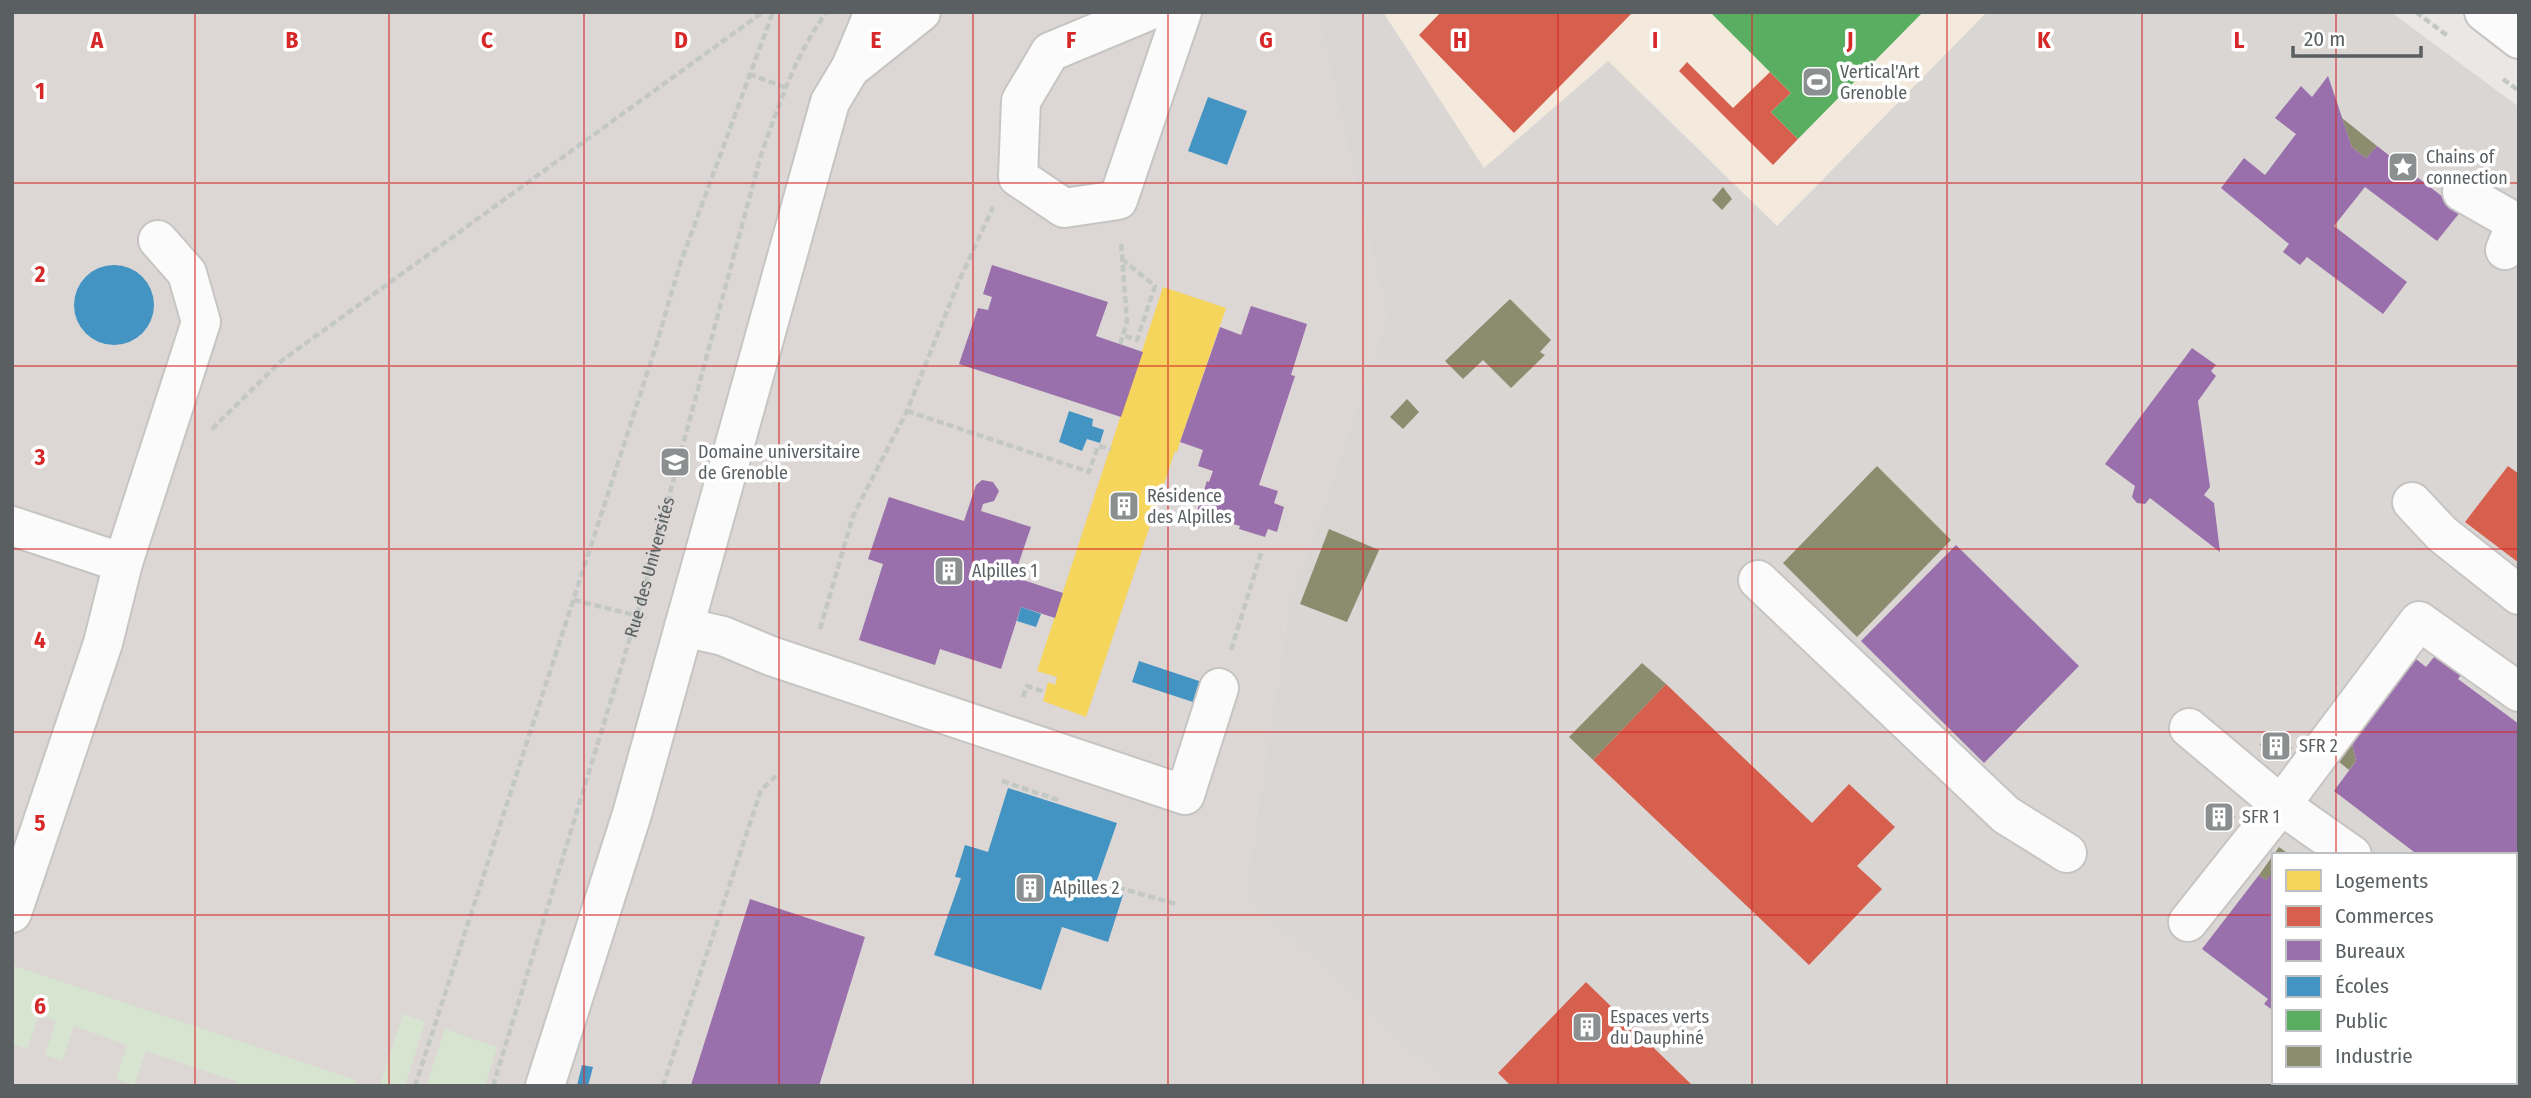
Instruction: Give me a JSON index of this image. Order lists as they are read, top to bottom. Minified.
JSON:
{"streets":{"path":["Rue des Universités"]},"places":{"sports":["Vertical'Art Grenoble"],"place":["Chains of connection"],"school or university":["Domaine universitaire de Grenoble"],"building":["Résidence des Alpilles","Alpilles 1","SFR 2","SFR 1","Alpilles 2","Espaces verts du Dauphiné"]},"legend":["Logements","Commerces","Bureaux","Écoles","Public","Industrie"],"scale_bar":"20 m","grid":{"columns":["A","B","C","D","E","F","G","H","I","J","K","L"],"rows":["1","2","3","4","5","6"]}}
